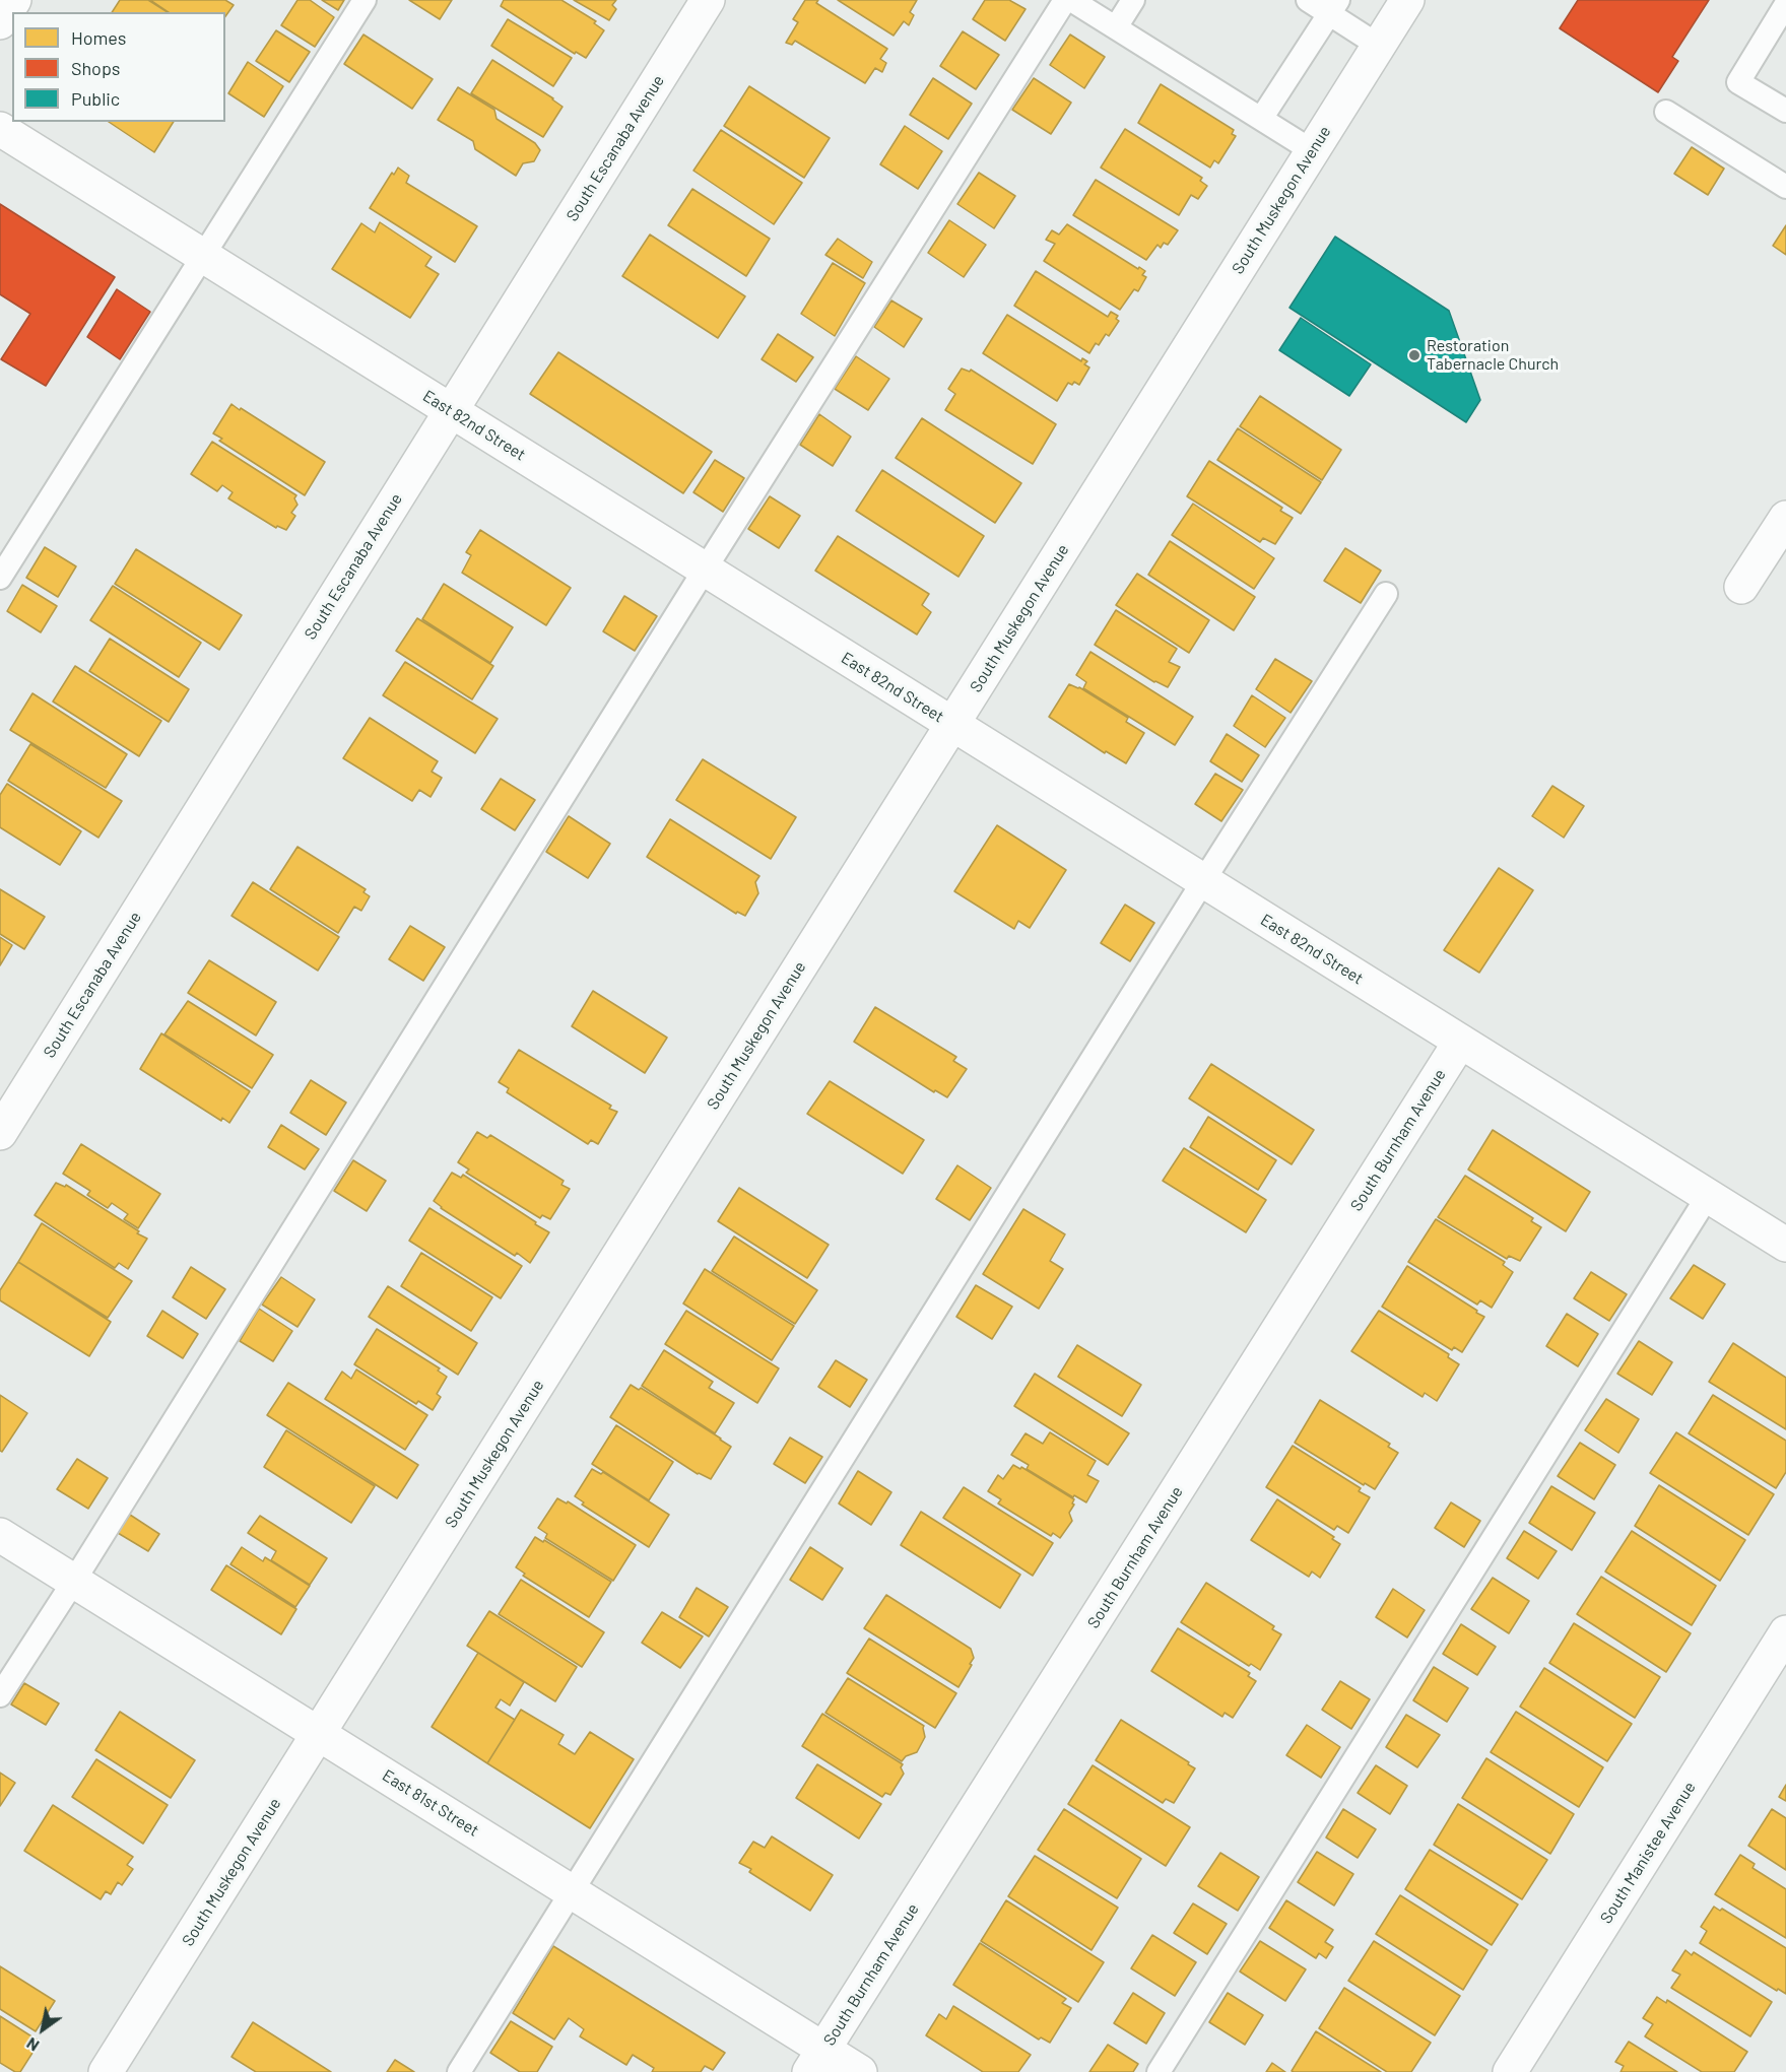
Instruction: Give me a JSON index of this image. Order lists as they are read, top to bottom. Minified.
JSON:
{"streets":{"street":["South Escanaba Avenue","South Muskegon Avenue","East 82nd Street","South Burnham Avenue","East 81st Street","South Manistee Avenue"]},"crossings":[["South Escanaba Avenue","East 82nd Street"],["South Muskegon Avenue","East 82nd Street"],["South Muskegon Avenue","East 81st Street"],["East 82nd Street","South Burnham Avenue"],["South Burnham Avenue","East 81st Street"]],"places":["Restoration Tabernacle Church"],"legend":["Homes","Shops","Public"],"north":"bottom left"}
